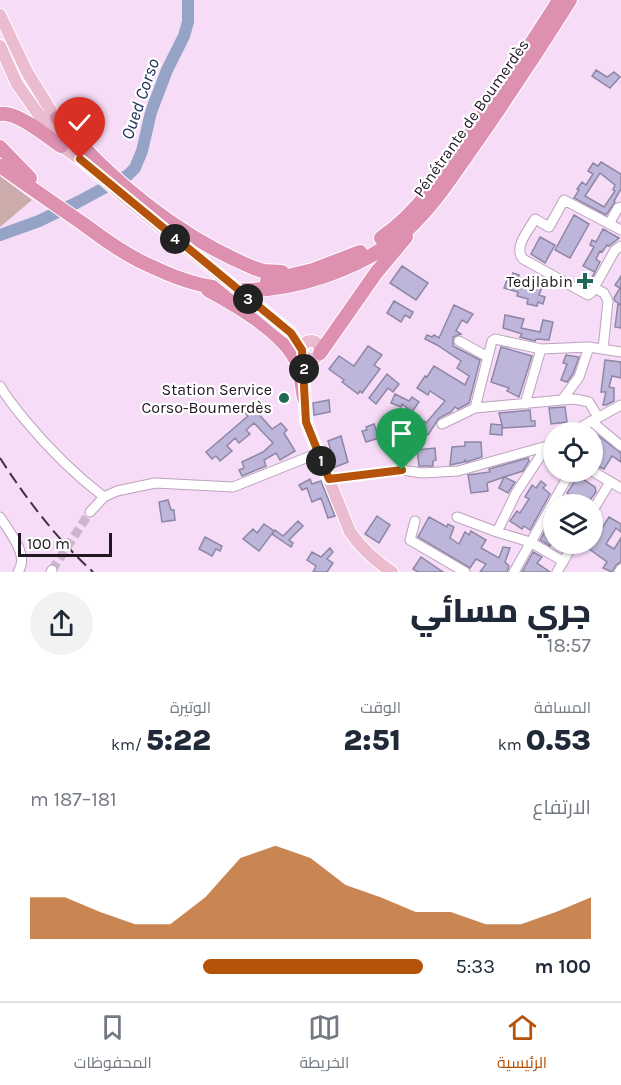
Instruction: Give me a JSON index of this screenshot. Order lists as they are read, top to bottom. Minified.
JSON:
{"streets":{"highway":["Pénétrante de Boumerdès"]},"water":["Oued Corso"],"places":{"health":["Tedjlabin"],"other":["Station Service Corso-Boumerdès"]},"scale_bar":"100 m","page":{"pins":["4","3","2","1"],"scale":"100 m","heading":["جري مسائي","18:57"],"stats":[["المسافة","0.53 km"],["الوقت","2:51"],["الوتيرة","5:22 /km"]],"chart":["الارتفاع","181–187 m"],"list":[{"name":"100 m","note":"5:33"}],"tabs":["الرئيسية","الخريطة","المحفوظات"]}}
